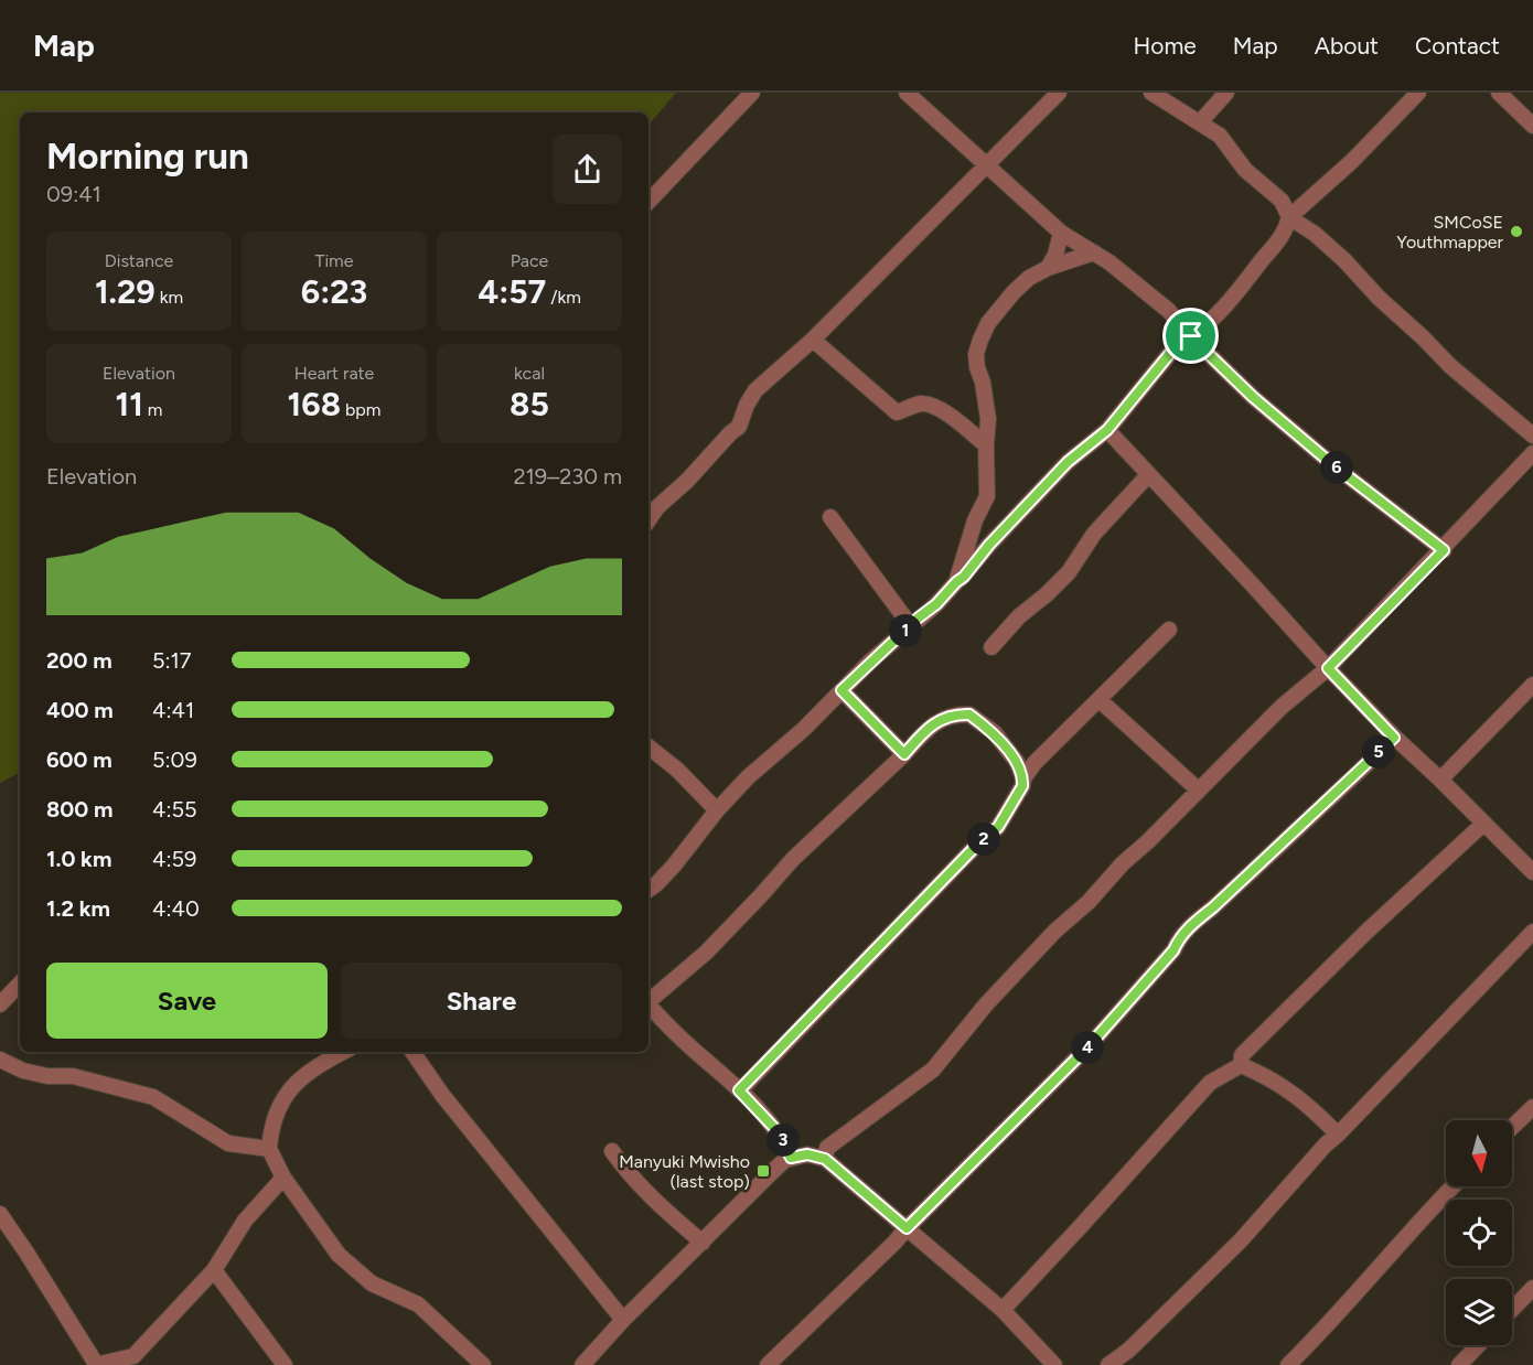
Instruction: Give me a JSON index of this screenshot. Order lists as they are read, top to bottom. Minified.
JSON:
{"places":{"other":["SMCoSE Youthmapper"],"transit":["Manyuki Mwisho (last stop)"]},"north":"bottom","page":{"header":"Map","nav":["Home","Map","About","Contact"],"heading":["Morning run","09:41"],"stats":[["Distance","1.29 km"],["Time","6:23"],["Pace","4:57 /km"],["Elevation","11 m"],["Heart rate","168 bpm"],["kcal","85"]],"chart":["Elevation","219–230 m"],"pins":["6","1","5","2","4","3"],"list":[{"name":"200 m","note":"5:17"},{"name":"400 m","note":"4:41"},{"name":"600 m","note":"5:09"},{"name":"800 m","note":"4:55"},{"name":"1.0 km","note":"4:59"},{"name":"1.2 km","note":"4:40"}],"buttons":["Save","Share"]}}
